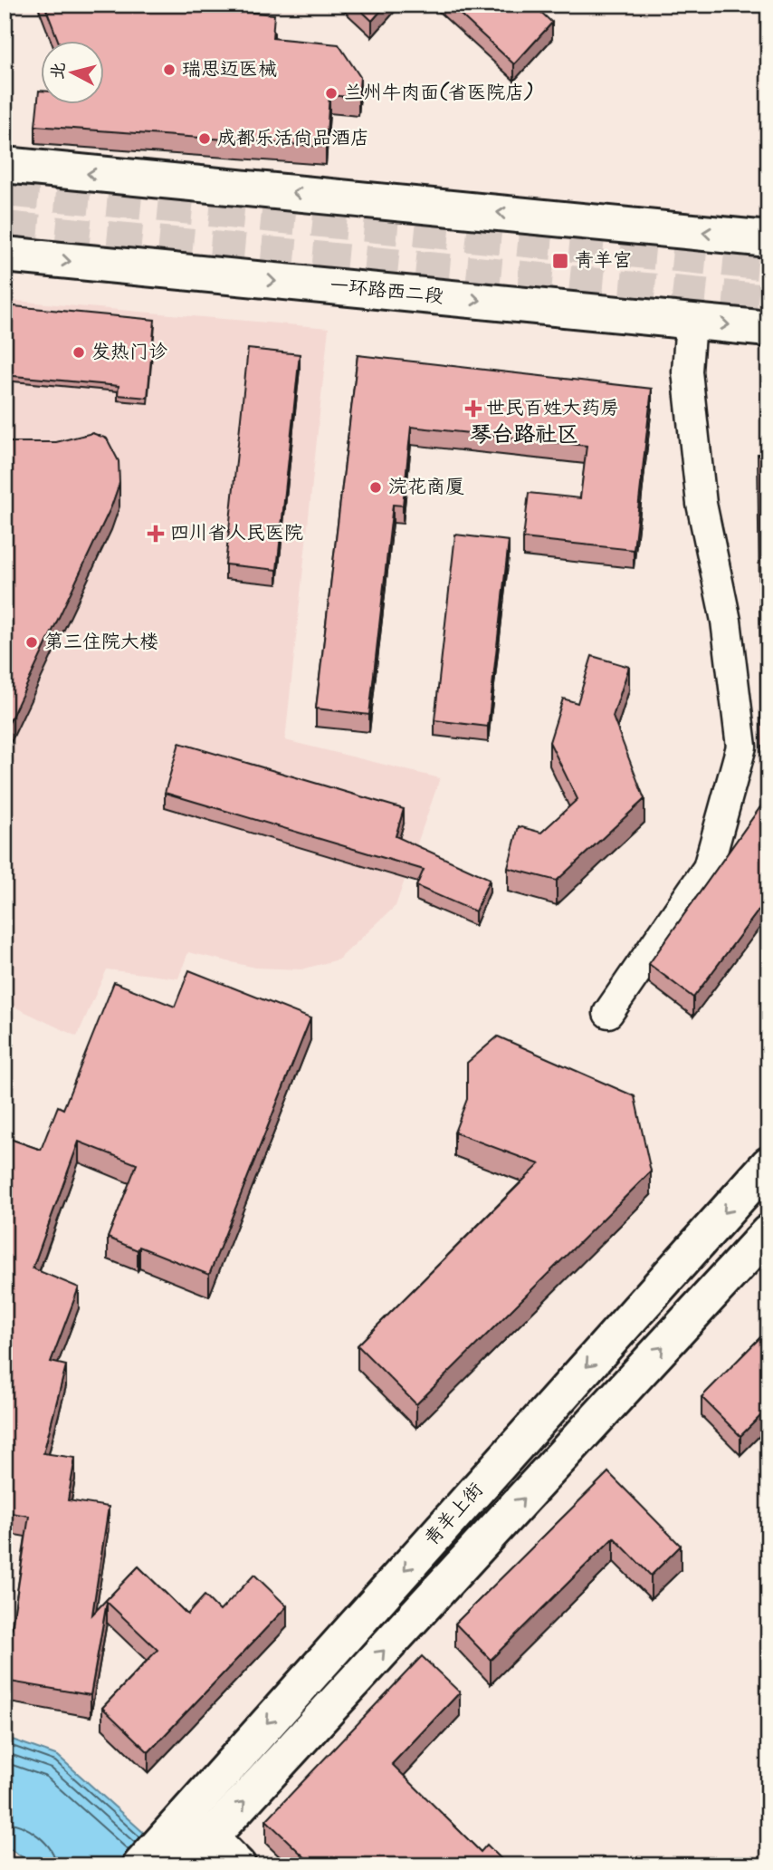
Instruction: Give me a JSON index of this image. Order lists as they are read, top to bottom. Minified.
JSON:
{"streets":{"main road":["一环路西二段","青羊上街"]},"districts":["琴台路社区"],"places":{"other":["瑞思迈医械","兰州牛肉面(省医院店)","成都乐活尚品酒店","发热门诊","浣花商厦","第三住院大楼"],"transit":["青羊宫"],"health":["世民百姓大药房","四川省人民医院"]},"north":"left"}
